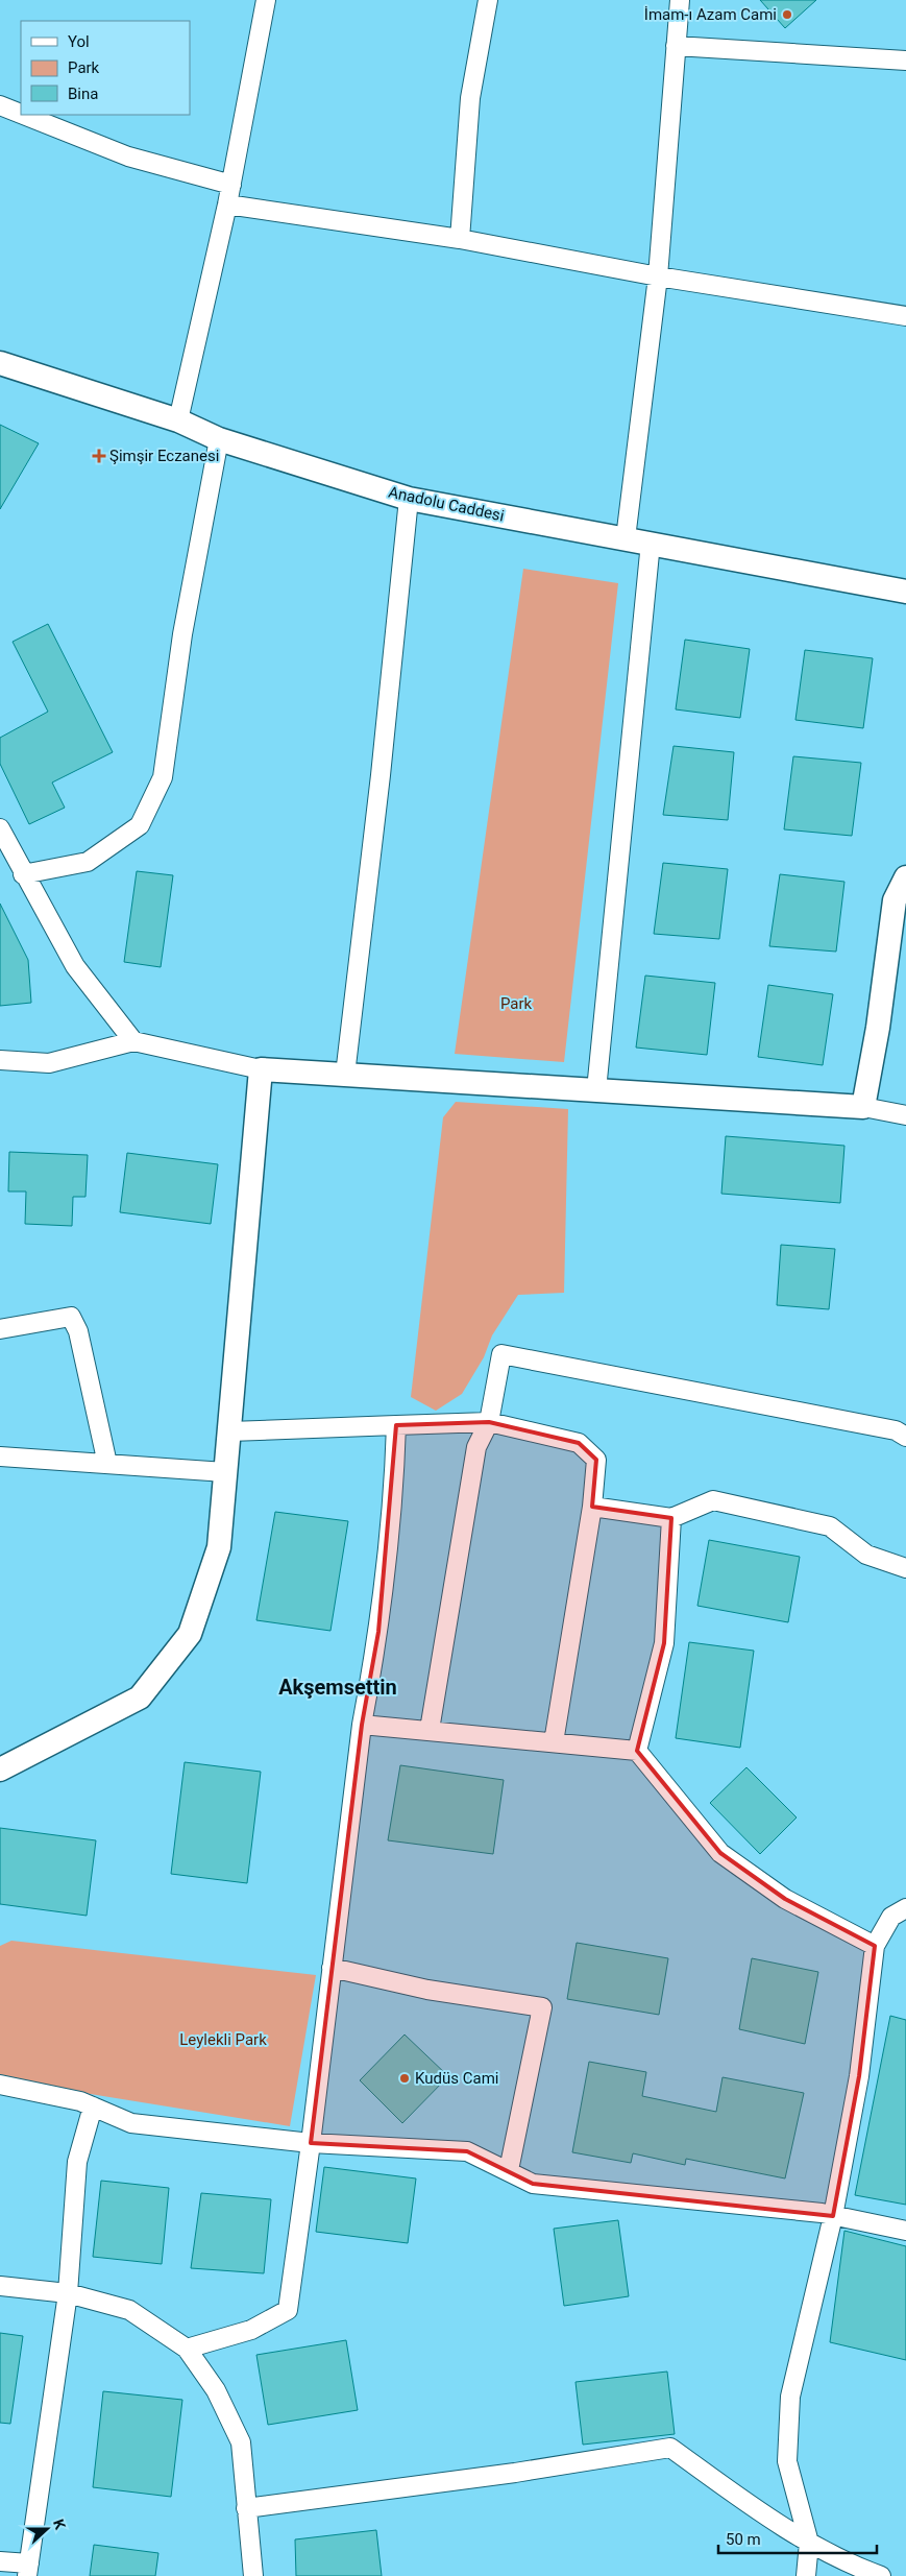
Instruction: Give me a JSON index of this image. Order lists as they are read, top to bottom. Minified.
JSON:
{"streets":{"street":["Anadolu Caddesi"]},"districts":["Akşemsettin"],"parks":["Park","Leylekli Park"],"places":{"other":["İmam-ı Azam Cami","Kudüs Cami"],"health":["Şimşir Eczanesi"]},"legend":["Yol","Park","Bina"],"scale_bar":"50 m","north":"right"}
